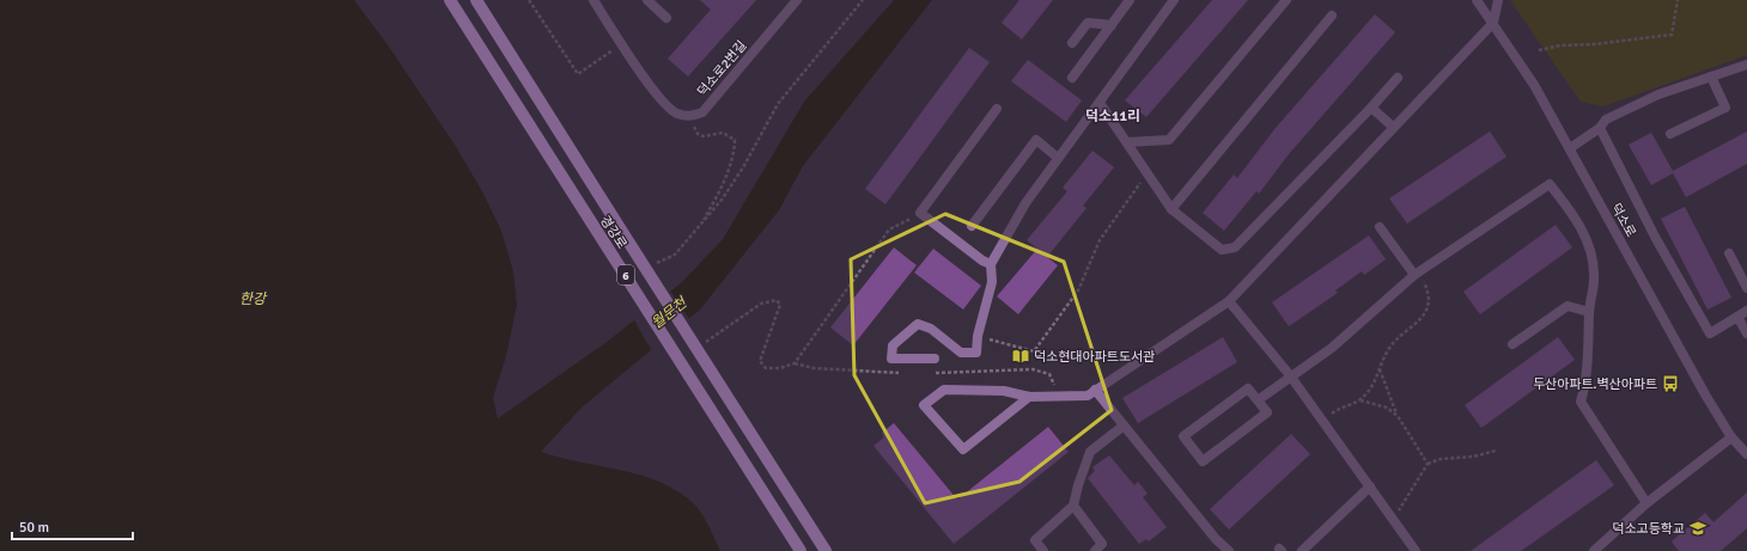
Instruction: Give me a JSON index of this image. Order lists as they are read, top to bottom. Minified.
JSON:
{"streets":{"main road":["경강로","6"],"street":["덕소로2번길","덕소로"]},"districts":["덕소11리"],"water":["한강","월문천"],"places":{"library":["덕소현대아파트도서관"],"bus stop":["두산아파트.벽산아파트"],"school or university":["덕소고등학교"]},"scale_bar":"50 m"}
